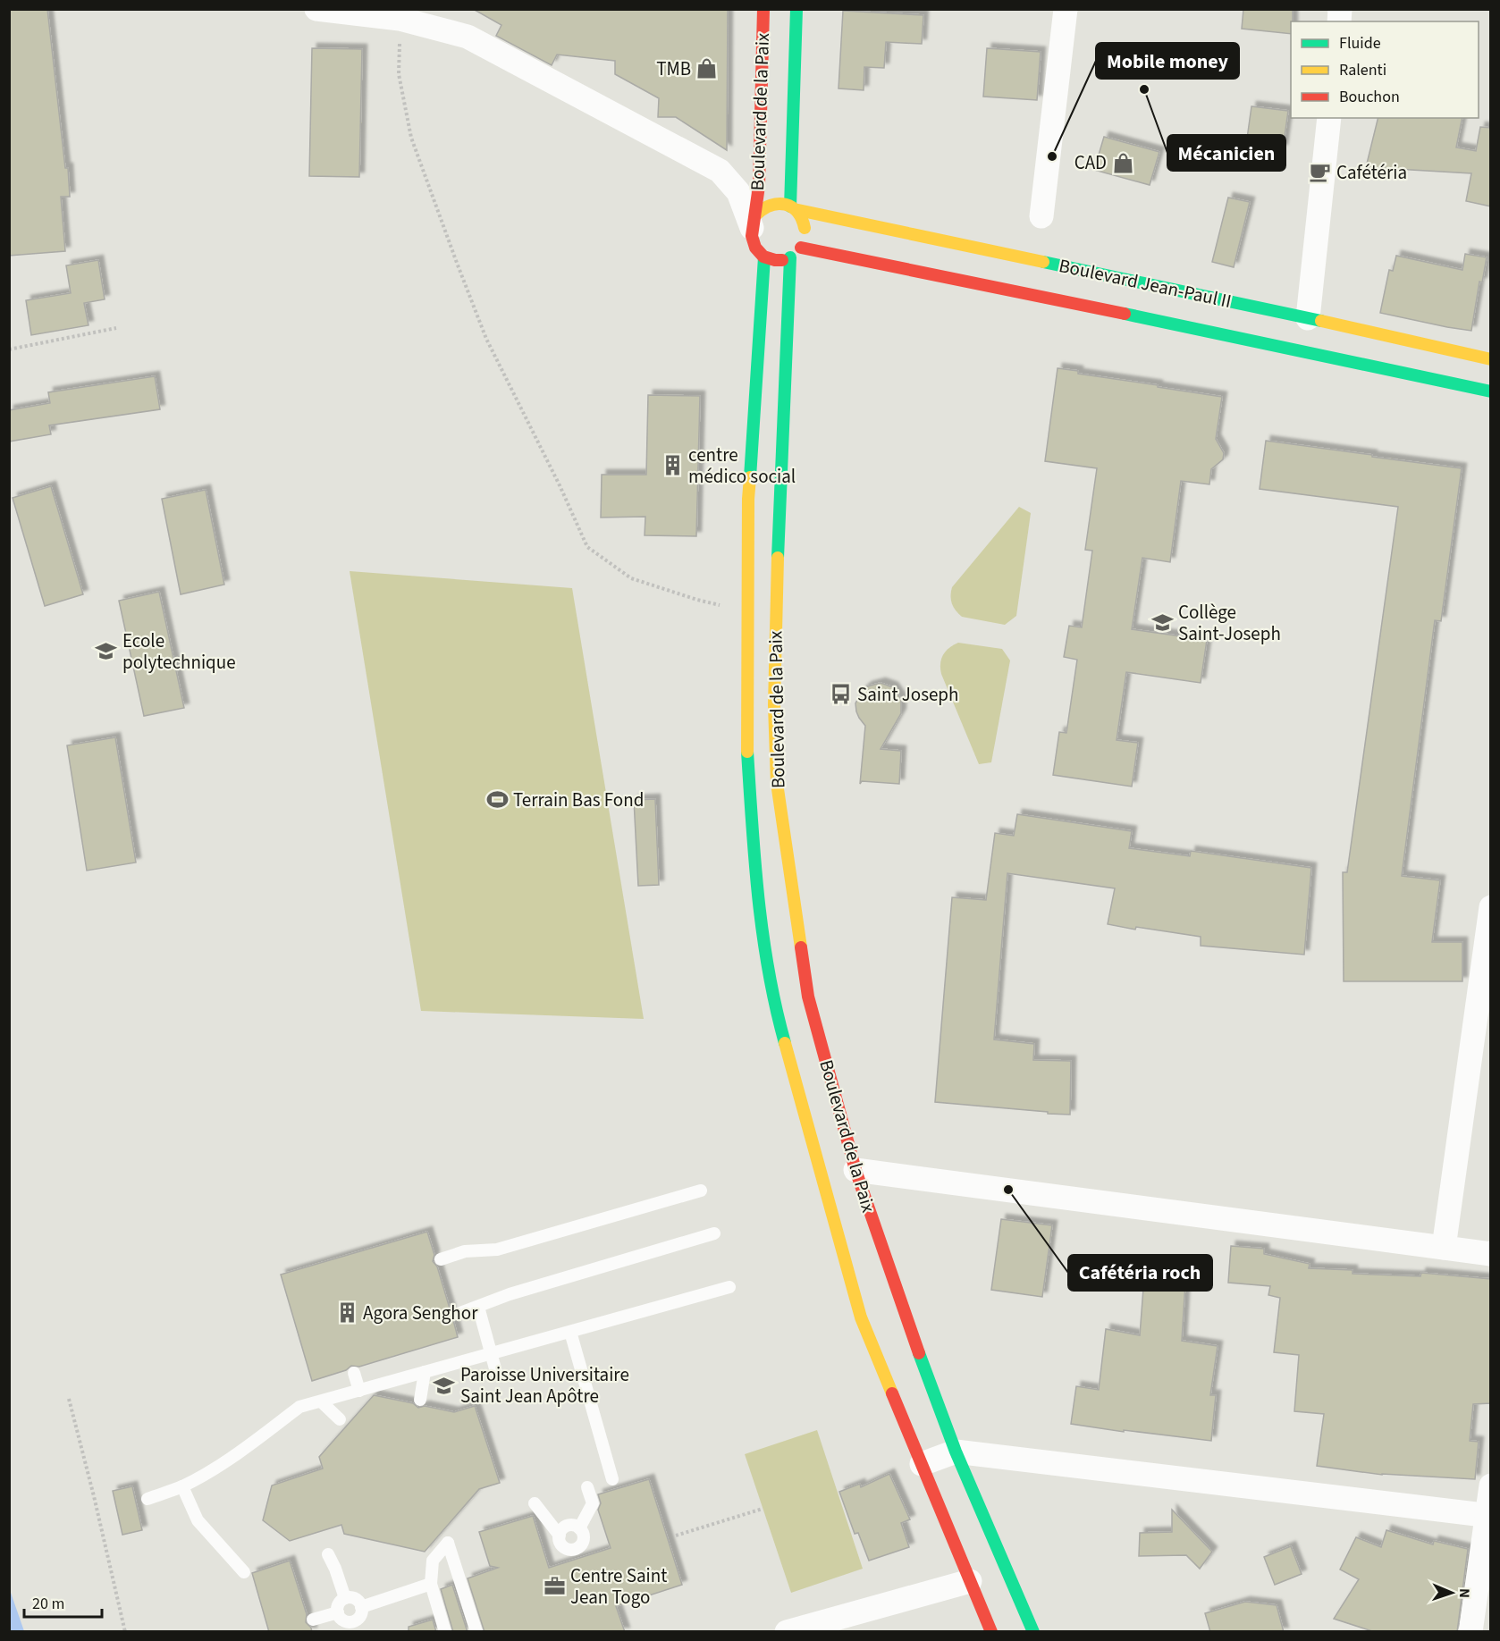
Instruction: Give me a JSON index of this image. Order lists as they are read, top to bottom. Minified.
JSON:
{"streets":{"main road":["Boulevard de la Paix","Boulevard Jean-Paul II"]},"crossings":[["Boulevard de la Paix","Boulevard Jean-Paul II"]],"places":{"shop":["TMB","CAD"],"other":["Mécanicien","Mobile money","Cafétéria roch"],"cafe":["Cafétéria"],"building":["centre médico social","Agora Senghor"],"school or university":["Collège Saint-Joseph","Ecole polytechnique","Paroisse Universitaire Saint Jean Apôtre"],"bus stop":["Saint Joseph"],"sports":["Terrain Bas Fond"],"office":["Centre Saint Jean Togo"]},"legend":["Fluide","Ralenti","Bouchon"],"scale_bar":"20 m","north":"right"}
